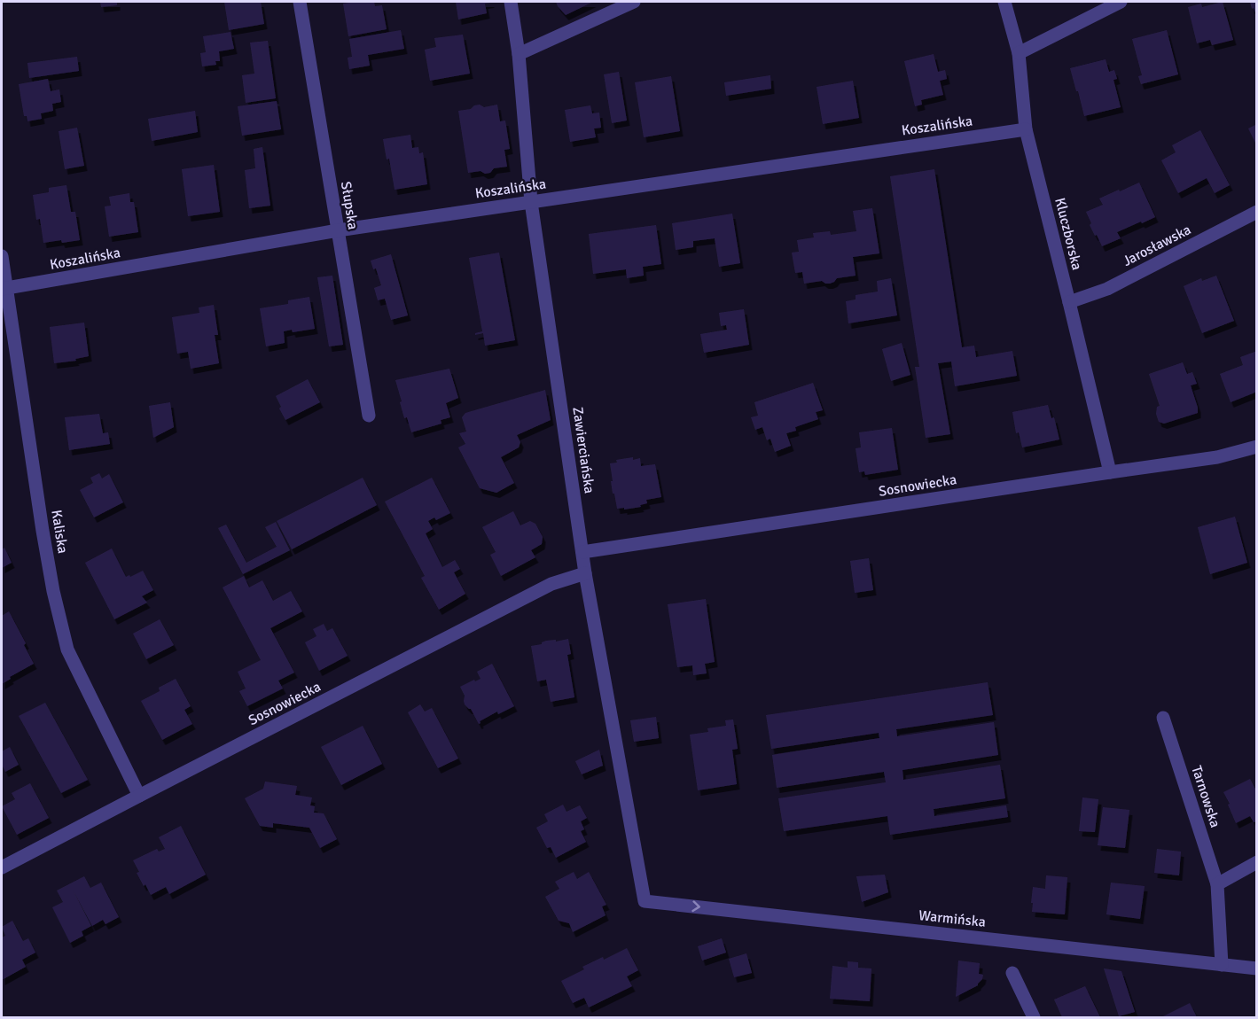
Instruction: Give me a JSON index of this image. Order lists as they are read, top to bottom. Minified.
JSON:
{"streets":{"street":["Koszalińska","Słupska","Kluczborska","Jarosławska","Zawierciańska","Sosnowiecka","Kaliska","Tarnowska","Warmińska"]},"crossings":[["Koszalińska","Słupska"],["Koszalińska","Kluczborska"],["Koszalińska","Zawierciańska"],["Koszalińska","Kaliska"],["Kluczborska","Jarosławska"],["Kluczborska","Sosnowiecka"],["Zawierciańska","Sosnowiecka"],["Zawierciańska","Warmińska"],["Sosnowiecka","Kaliska"],["Tarnowska","Warmińska"]],"one_way":["Warmińska"]}
